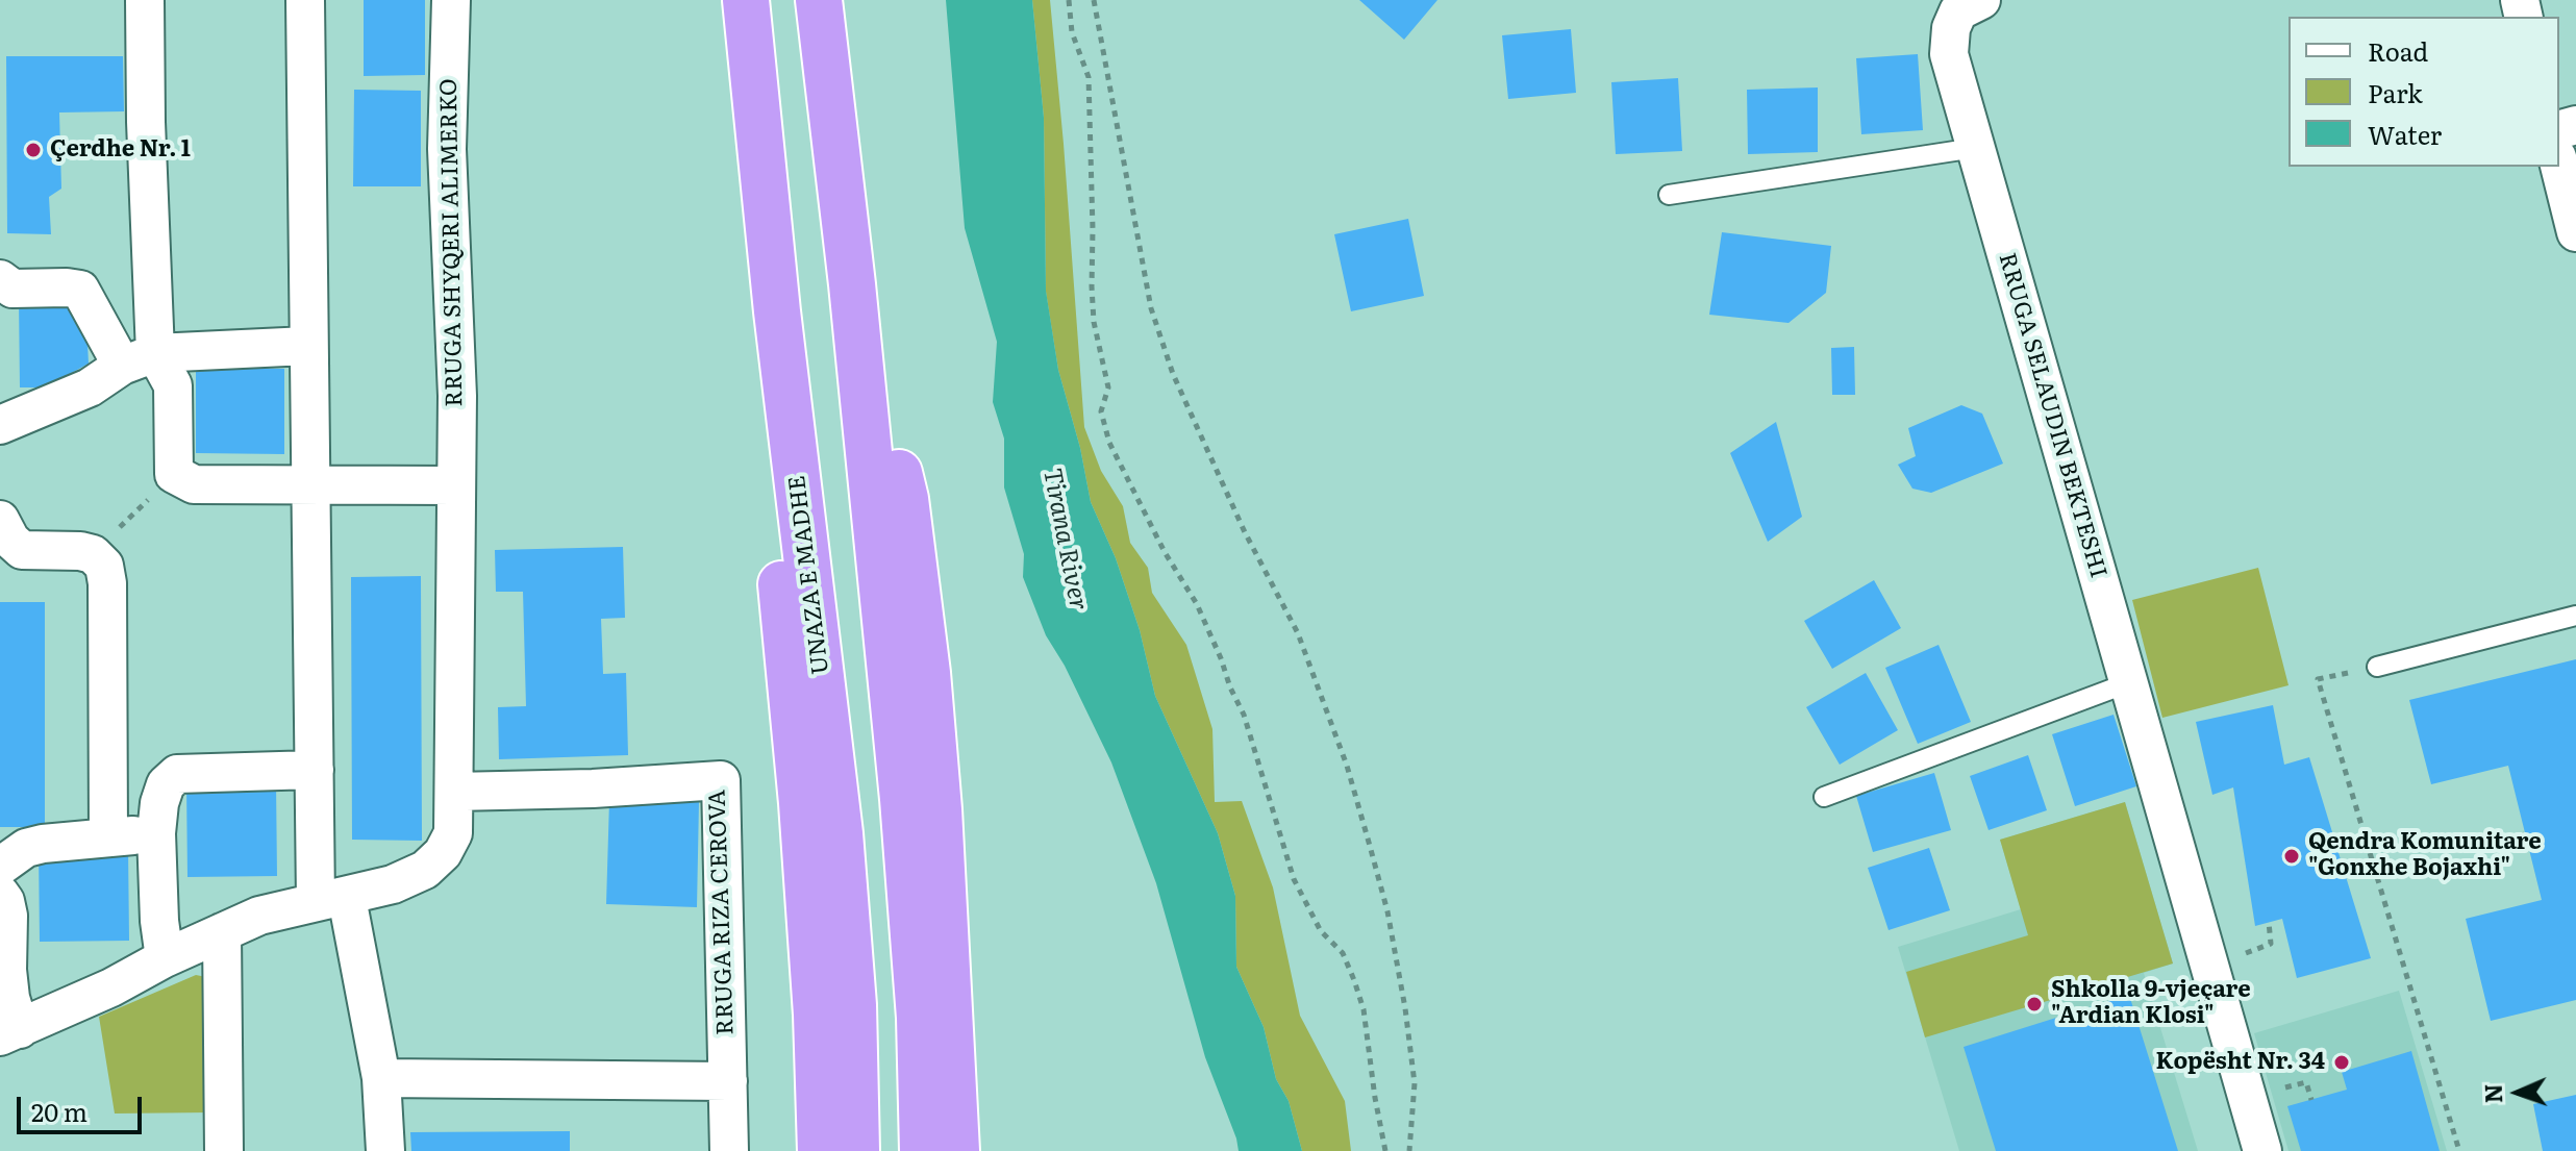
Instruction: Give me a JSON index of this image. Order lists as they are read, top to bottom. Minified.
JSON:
{"streets":{"highway":["UNAZA E MADHE"],"street":["RRUGA SHYQERI ALIMERKO","RRUGA SELAUDIN BEKTESHI","RRUGA RIZA CEROVA"]},"crossings":[["RRUGA SHYQERI ALIMERKO","RRUGA RIZA CEROVA"]],"water":["Tirana River"],"places":["Çerdhe Nr. 1","Qendra Komunitare \"Gonxhe Bojaxhi\"","Shkolla 9-vjeçare \"Ardian Klosi\"","Kopësht Nr. 34"],"legend":["Road","Park","Water"],"scale_bar":"20 m","north":"left"}
